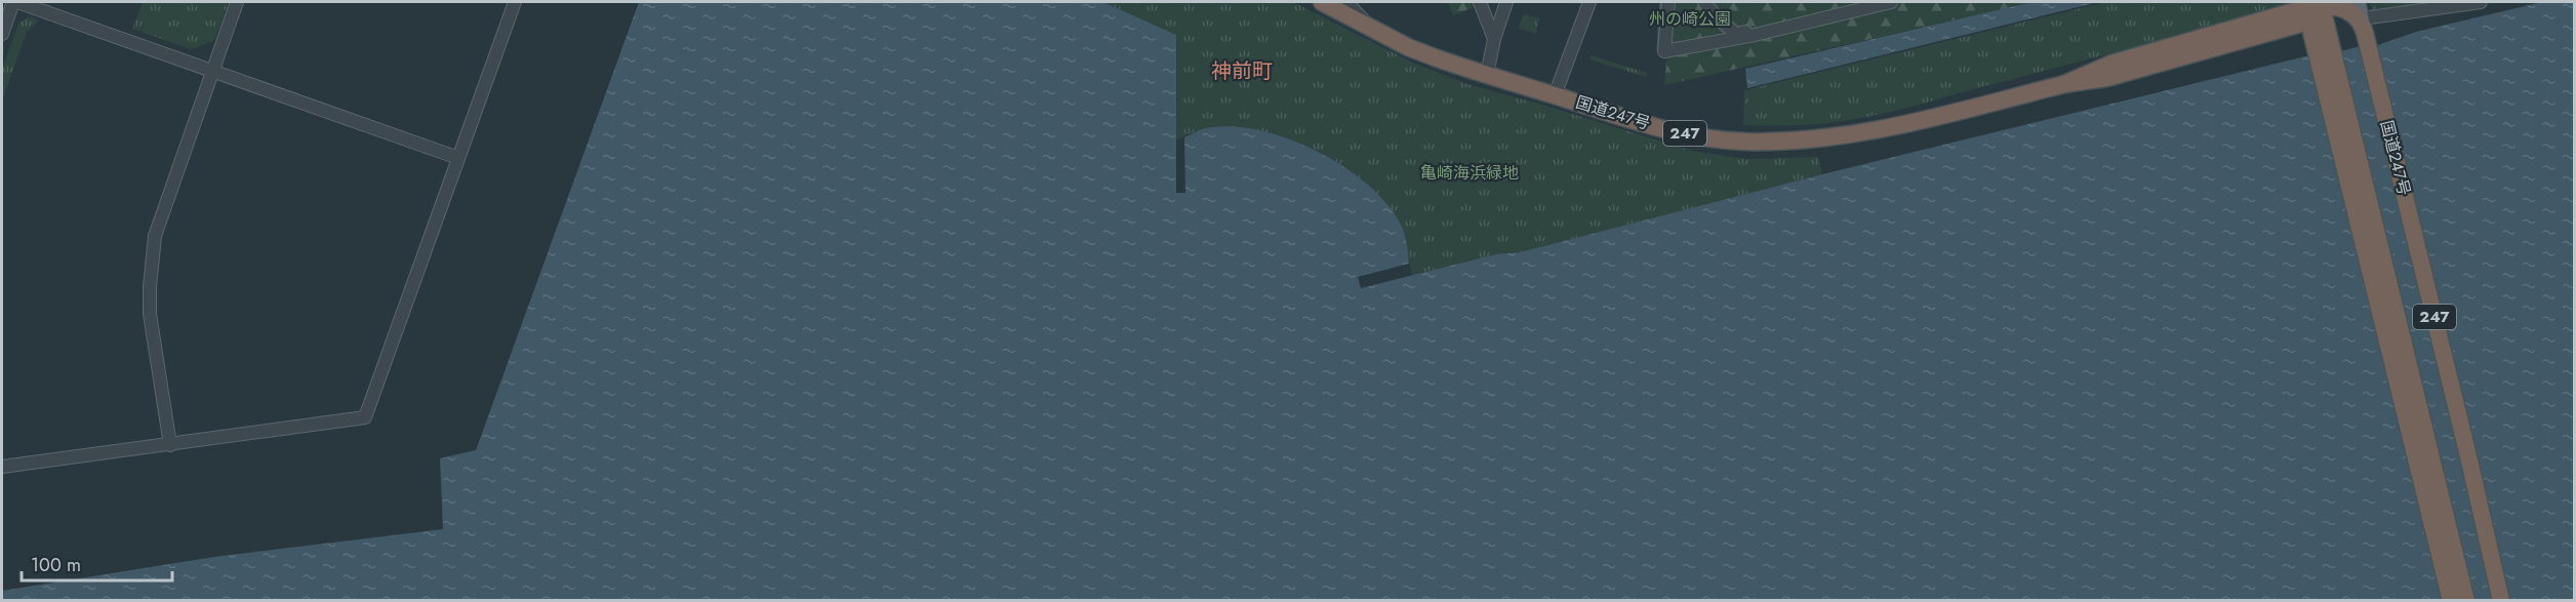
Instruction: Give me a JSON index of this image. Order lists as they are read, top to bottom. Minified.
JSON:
{"streets":{"highway":["国道247号","247"]},"districts":["神前町"],"parks":["州の崎公園","亀崎海浜緑地"],"scale_bar":"100 m"}
